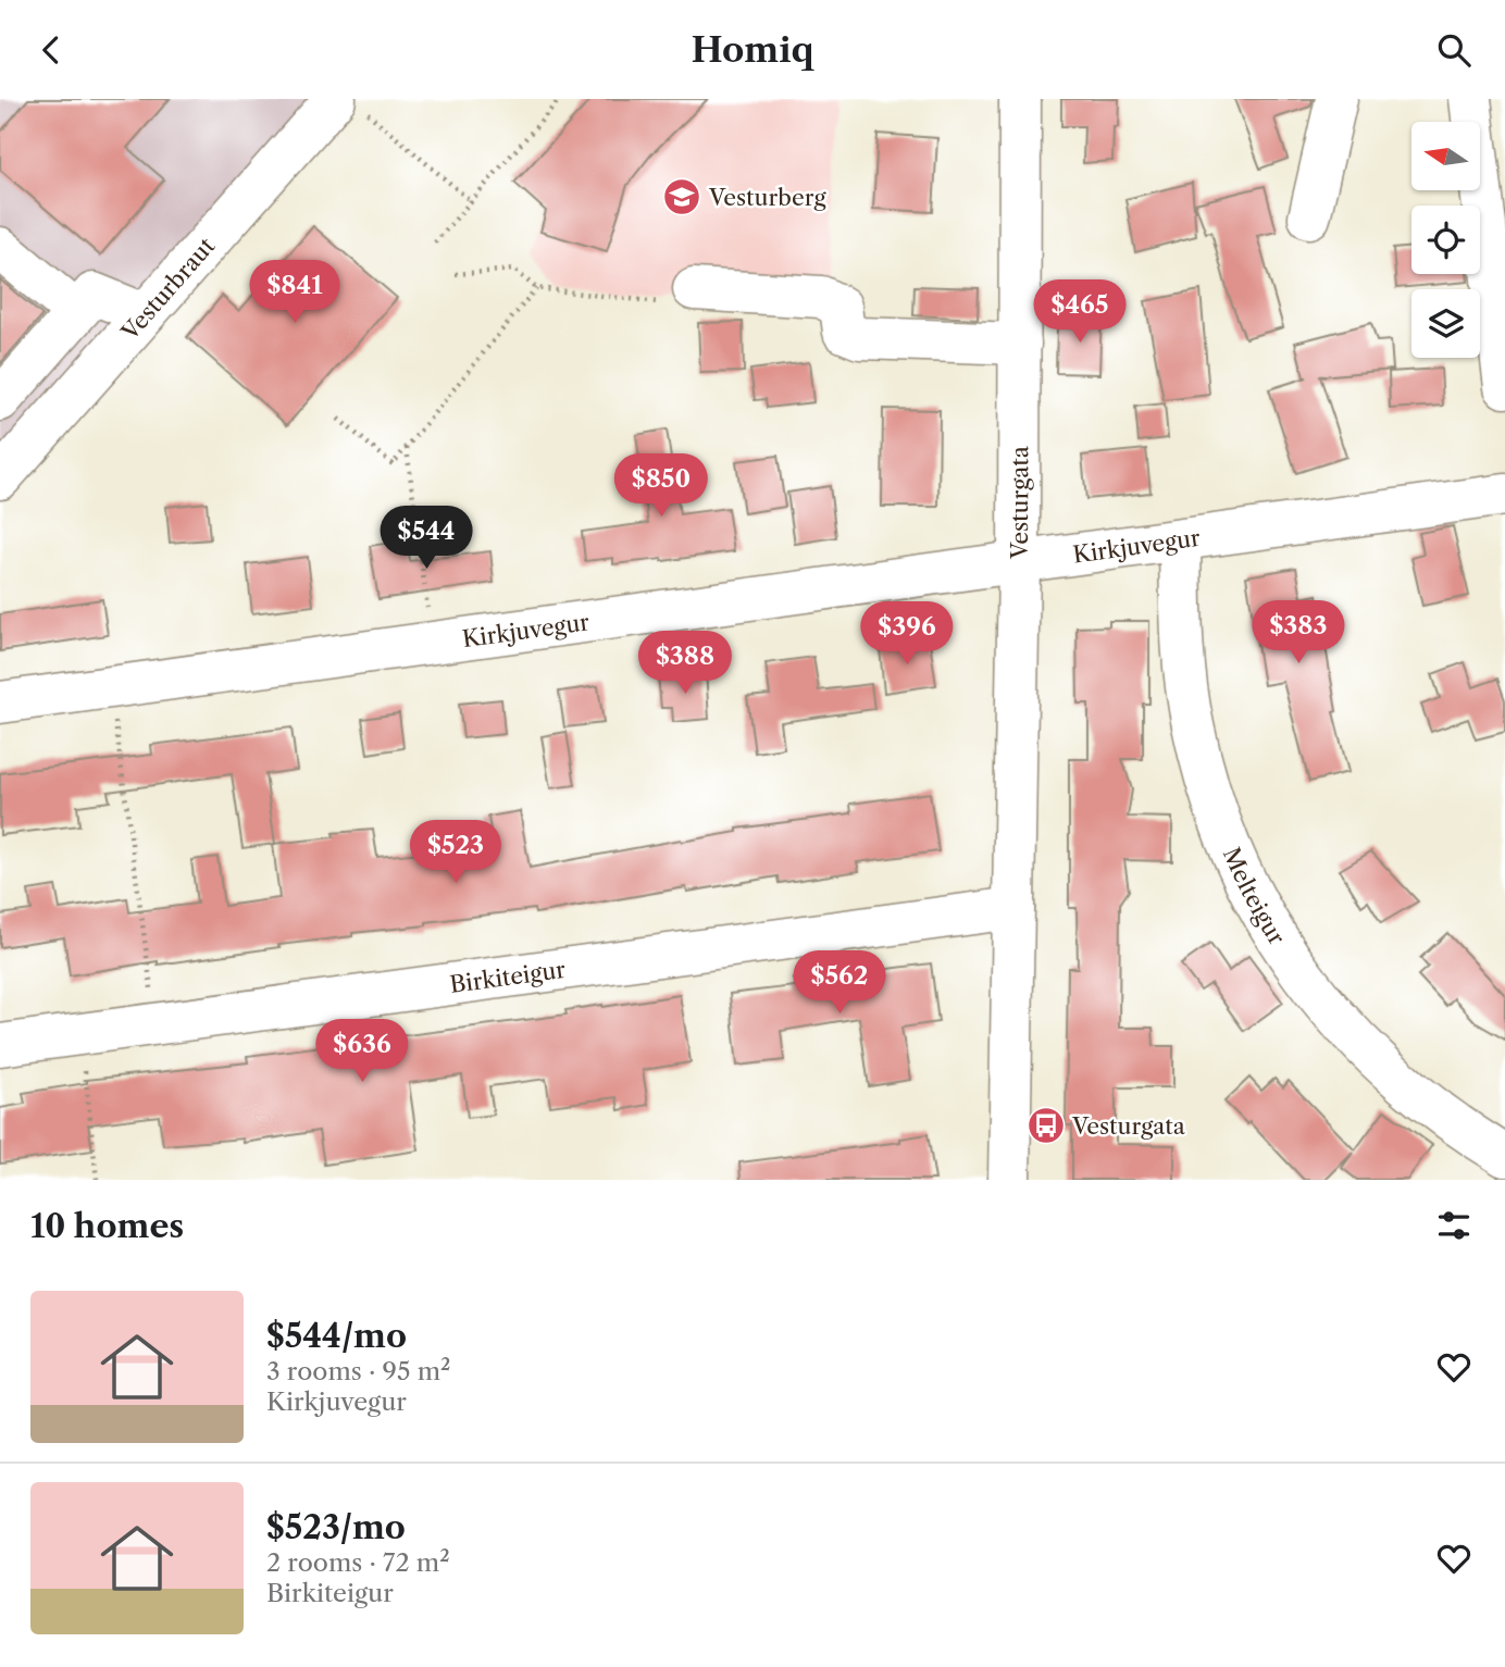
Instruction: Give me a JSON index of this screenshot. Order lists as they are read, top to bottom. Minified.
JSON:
{"streets":{"street":["Vesturbraut","Vesturgata","Kirkjuvegur","Melteigur","Birkiteigur"]},"crossings":[["Vesturgata","Kirkjuvegur"],["Vesturgata","Birkiteigur"],["Kirkjuvegur","Melteigur"]],"places":{"school or university":["Vesturberg"],"bus stop":["Vesturgata"]},"north":"left","page":{"header":"Homiq","price":["$841","$465","$850","$544","$383","$396","$388","$523","$562","$636"],"heading":"10 homes","list":[{"name":"$544/mo","note":"3 rooms · 95 m² · Kirkjuvegur"},{"name":"$523/mo","note":"2 rooms · 72 m² · Birkiteigur"}]}}
